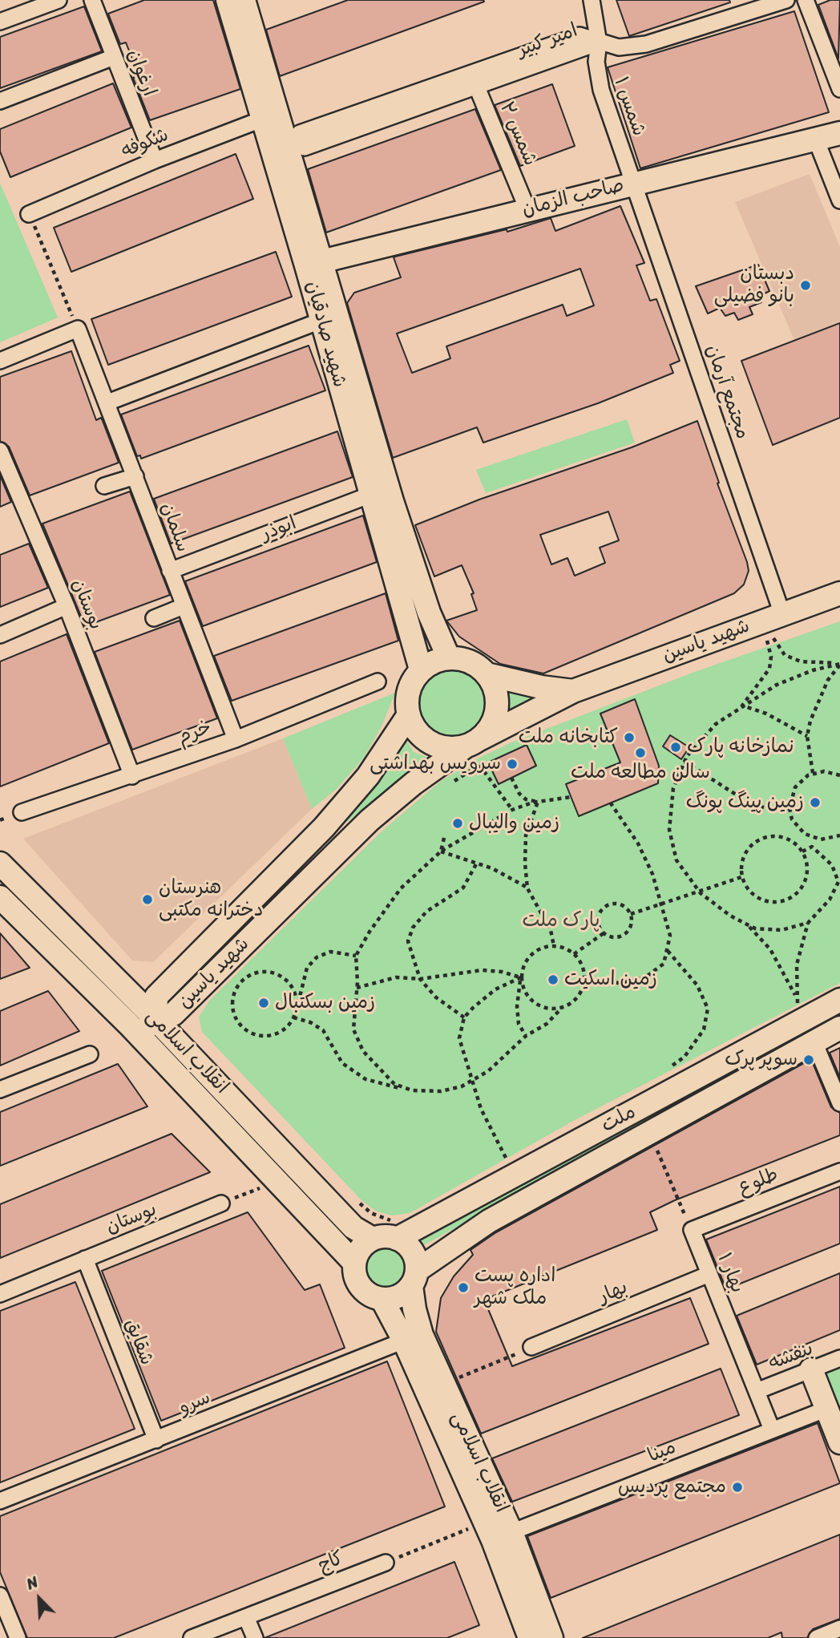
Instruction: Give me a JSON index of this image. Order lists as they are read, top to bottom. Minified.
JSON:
{"streets":{"street":["امیر کبیر","ارغوان","شمس ۱","شمس ۲","شکوفه","صاحب الزمان","شهید صادقیان","مجتمع آرمان","سلمان","ابوذر","بوستان","شهید یاسین","خرم","انقلاب اسلامی","ملت","طلوع","بهار ۱","بهار","شقایق","بنفشه","سرو","مینا","کاج"]},"crossings":[["امیر کبیر","شمس ۱"],["امیر کبیر","شمس ۲"],["ارغوان","شکوفه"],["شمس ۱","صاحب الزمان"],["شمس ۱","مجتمع آرمان"],["شمس ۲","صاحب الزمان"],["شکوفه","شهید صادقیان"],["صاحب الزمان","شهید صادقیان"],["صاحب الزمان","مجتمع آرمان"],["شهید صادقیان","ابوذر"],["شهید صادقیان","شهید یاسین"],["مجتمع آرمان","شهید یاسین"],["سلمان","ابوذر"],["سلمان","خرم"],["بوستان","خرم"],["بوستان","شقایق"],["شهید یاسین","انقلاب اسلامی"],["انقلاب اسلامی","ملت"],["انقلاب اسلامی","سرو"],["انقلاب اسلامی","مینا"],["طلوع","بهار ۱"],["بهار ۱","بهار"],["بهار ۱","بنفشه"],["بهار ۱","مینا"],["شقایق","سرو"]],"parks":["پارک ملت"],"places":["دبستان بانو فضیلی","کتابخانه ملت","نمازخانه پارک","سالن مطالعه ملت","سرویس بهداشتی","زمین پینگ پونگ","زمین والیبال","هنرستان دخترانه مکتبی","زمین اسکیت","زمین بسکتبال","سوپر پرک","اداره پست ملک شهر","مجتمع پردیس"],"north":"top left"}
